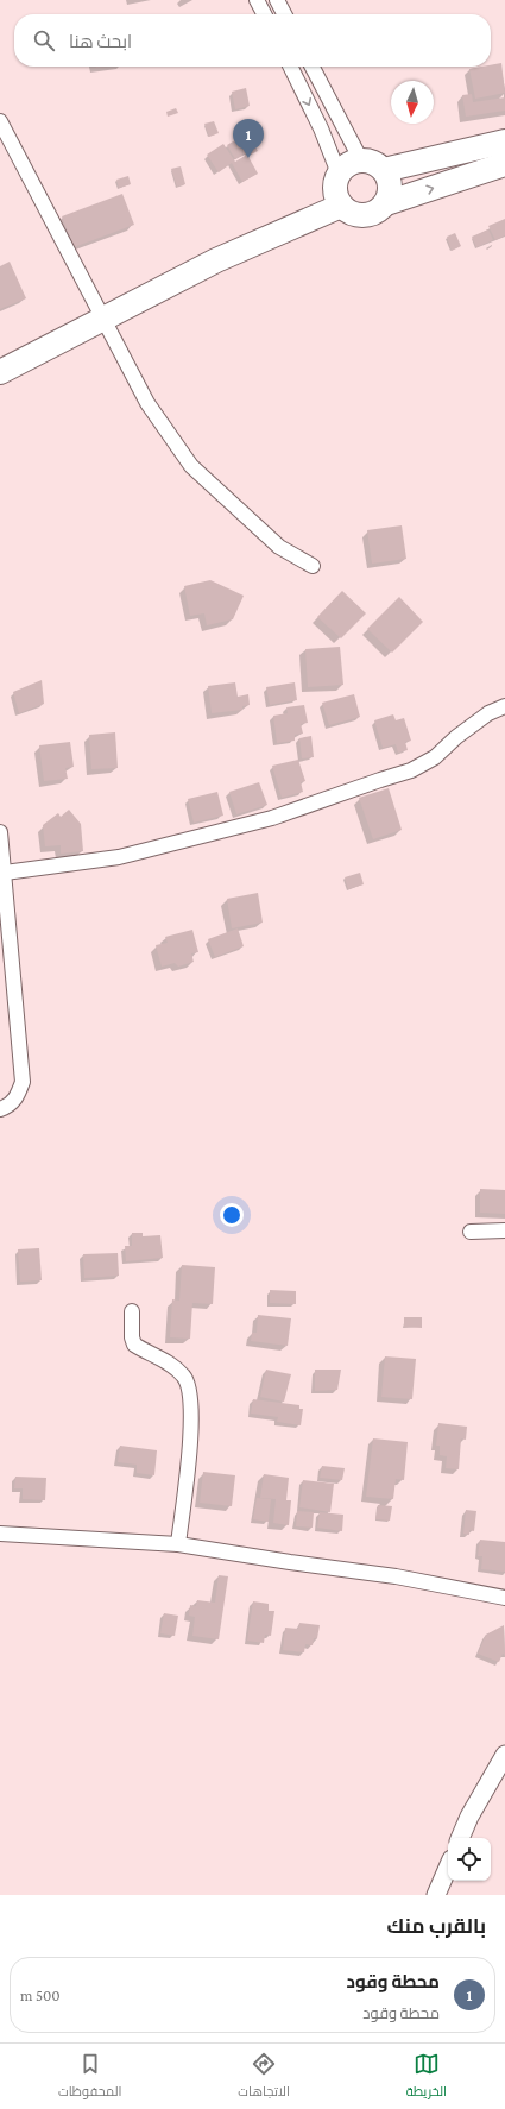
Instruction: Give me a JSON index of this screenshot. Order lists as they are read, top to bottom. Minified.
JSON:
{"north":"bottom","page":{"search":"ابحث هنا","pins":"1","heading":"بالقرب منك","list":[{"mark":"1","name":"محطة وقود","note":"محطة وقود","value":"500 m"}],"nav":["الخريطة","الاتجاهات","المحفوظات"]}}
